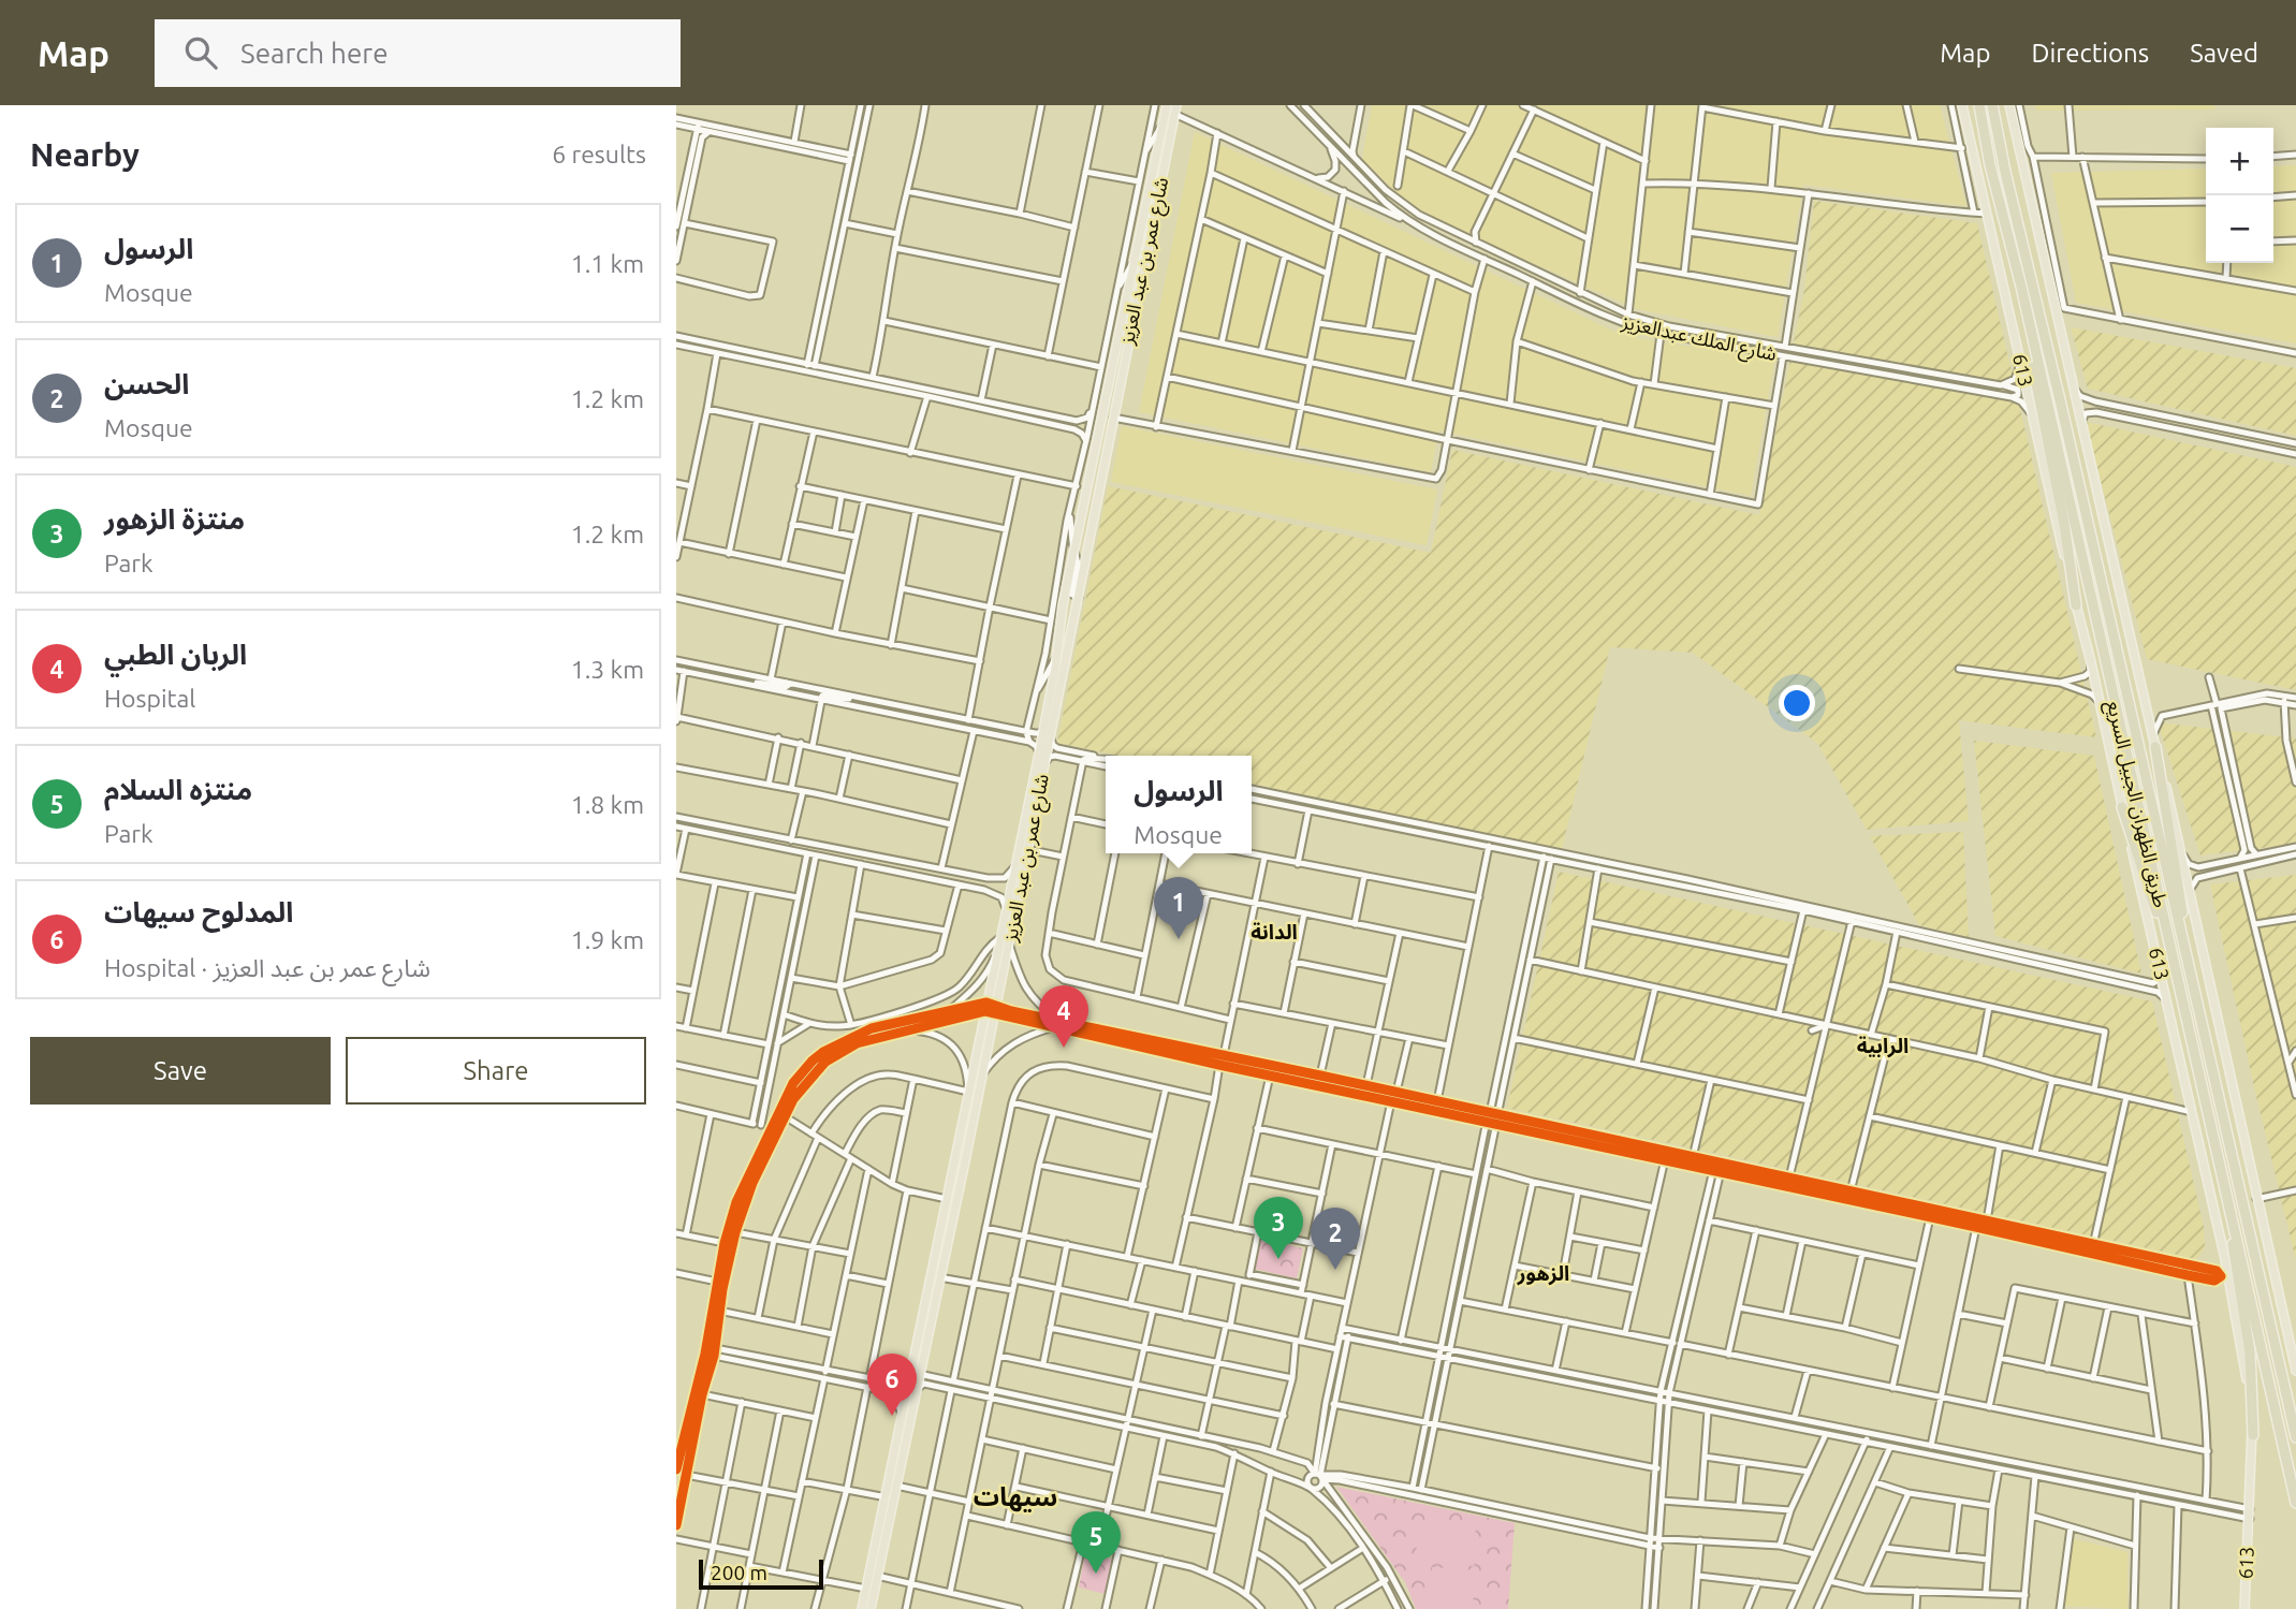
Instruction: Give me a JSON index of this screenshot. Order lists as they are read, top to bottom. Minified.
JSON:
{"streets":{"highway":["613","طريق الظهران الجبيل السريع"],"main road":["شارع عمر بن عبد العزيز"],"street":["شارع الملك عبدالعزيز"]},"districts":["الدانة","الرابية","الزهور","سيهات"],"scale_bar":"200 m","page":{"header":"Map","search":"Search here","nav":["Map","Directions","Saved"],"heading":["Nearby","6 results"],"map_buttons":["+","−"],"list":[{"mark":"1","name":"الرسول","note":"Mosque","value":"1.1 km"},{"mark":"2","name":"الحسن","note":"Mosque","value":"1.2 km"},{"mark":"3","name":"منتزة الزهور","note":"Park","value":"1.2 km"},{"mark":"4","name":"الربان الطبي","note":"Hospital","value":"1.3 km"},{"mark":"5","name":"منتزه السلام","note":"Park","value":"1.8 km"},{"mark":"6","name":"المدلوح سيهات","note":"Hospital · شارع عمر بن عبد العزيز","value":"1.9 km"}],"popup":["الرسول","Mosque"],"pins":["1","4","3","2","6","5"],"buttons":["Save","Share"],"scale":"200 m"}}
